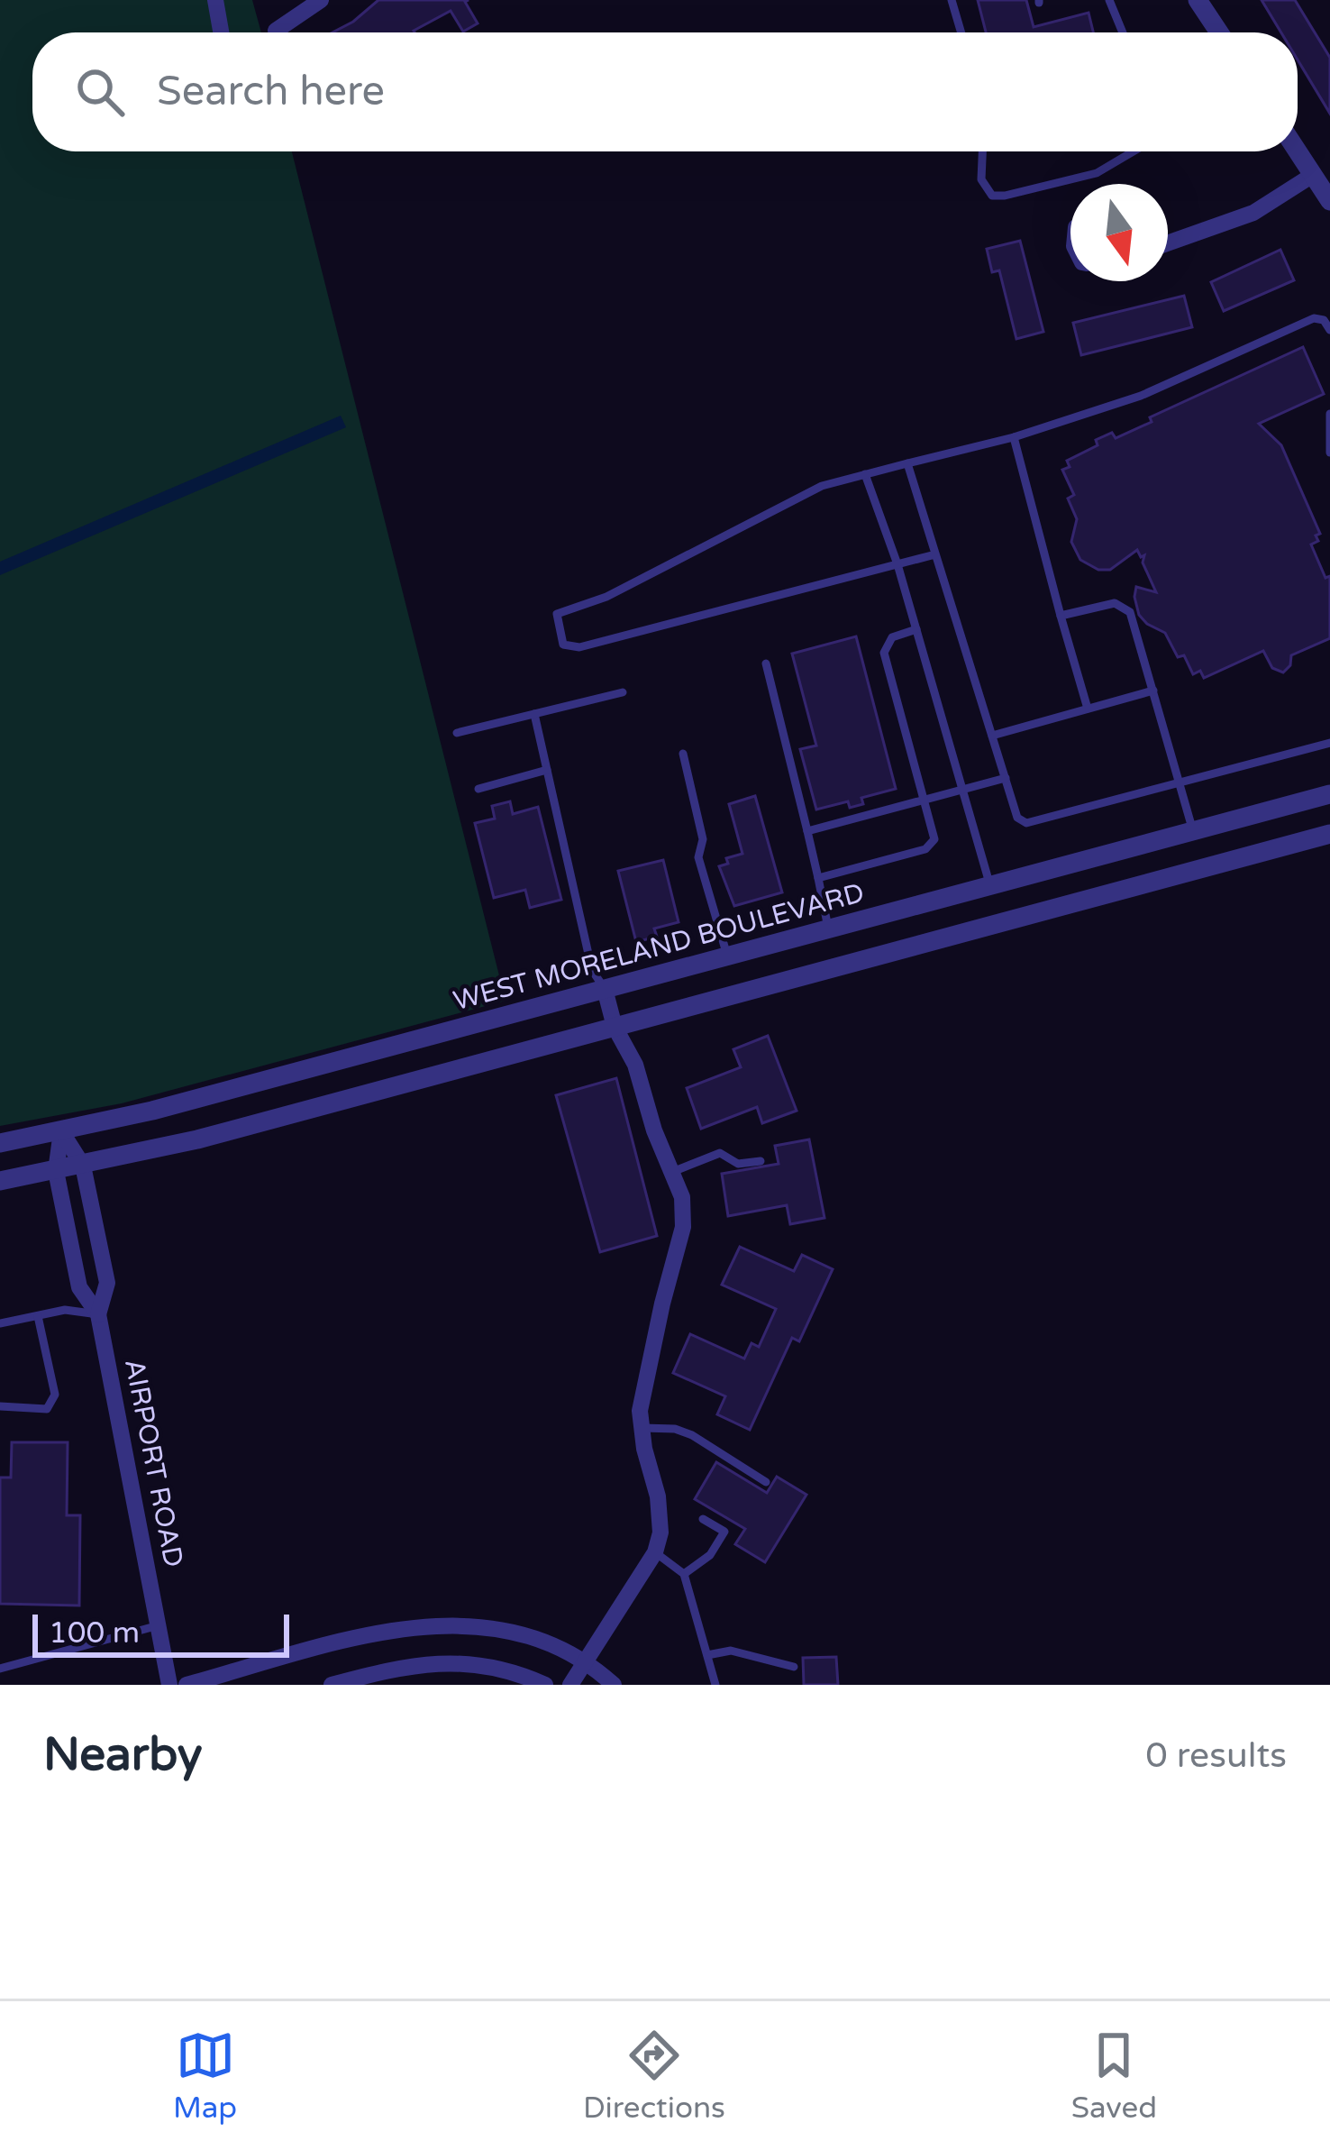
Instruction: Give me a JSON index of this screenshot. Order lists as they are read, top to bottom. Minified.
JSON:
{"streets":{"street":["WEST MORELAND BOULEVARD","AIRPORT ROAD"]},"crossings":[["WEST MORELAND BOULEVARD","AIRPORT ROAD"]],"scale_bar":"100 m","north":"bottom","page":{"search":"Search here","scale":"100 m","heading":["Nearby","0 results"],"nav":["Map","Directions","Saved"]}}
